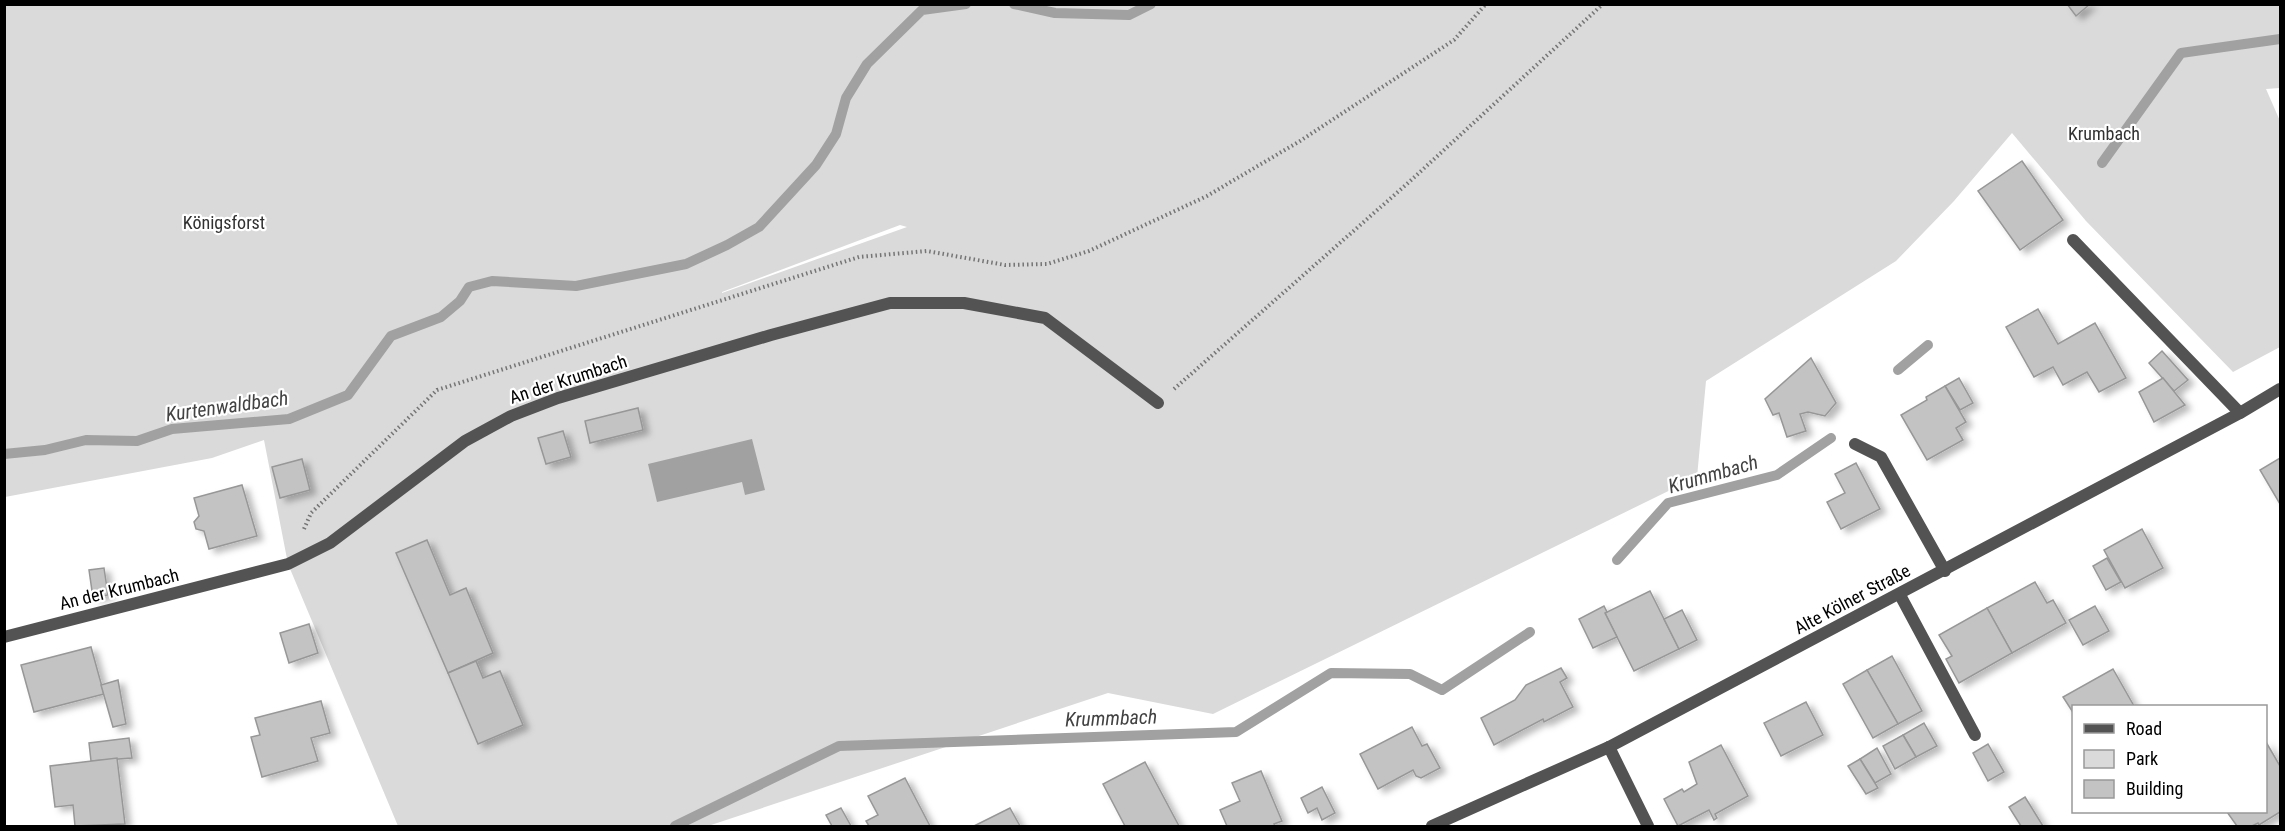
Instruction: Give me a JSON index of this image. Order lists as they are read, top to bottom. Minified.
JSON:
{"streets":{"street":["An der Krumbach","Alte Kölner Straße"]},"water":["Kurtenwaldbach","Krummbach"],"parks":["Krumbach","Königsforst"],"legend":["Road","Park","Building"]}
